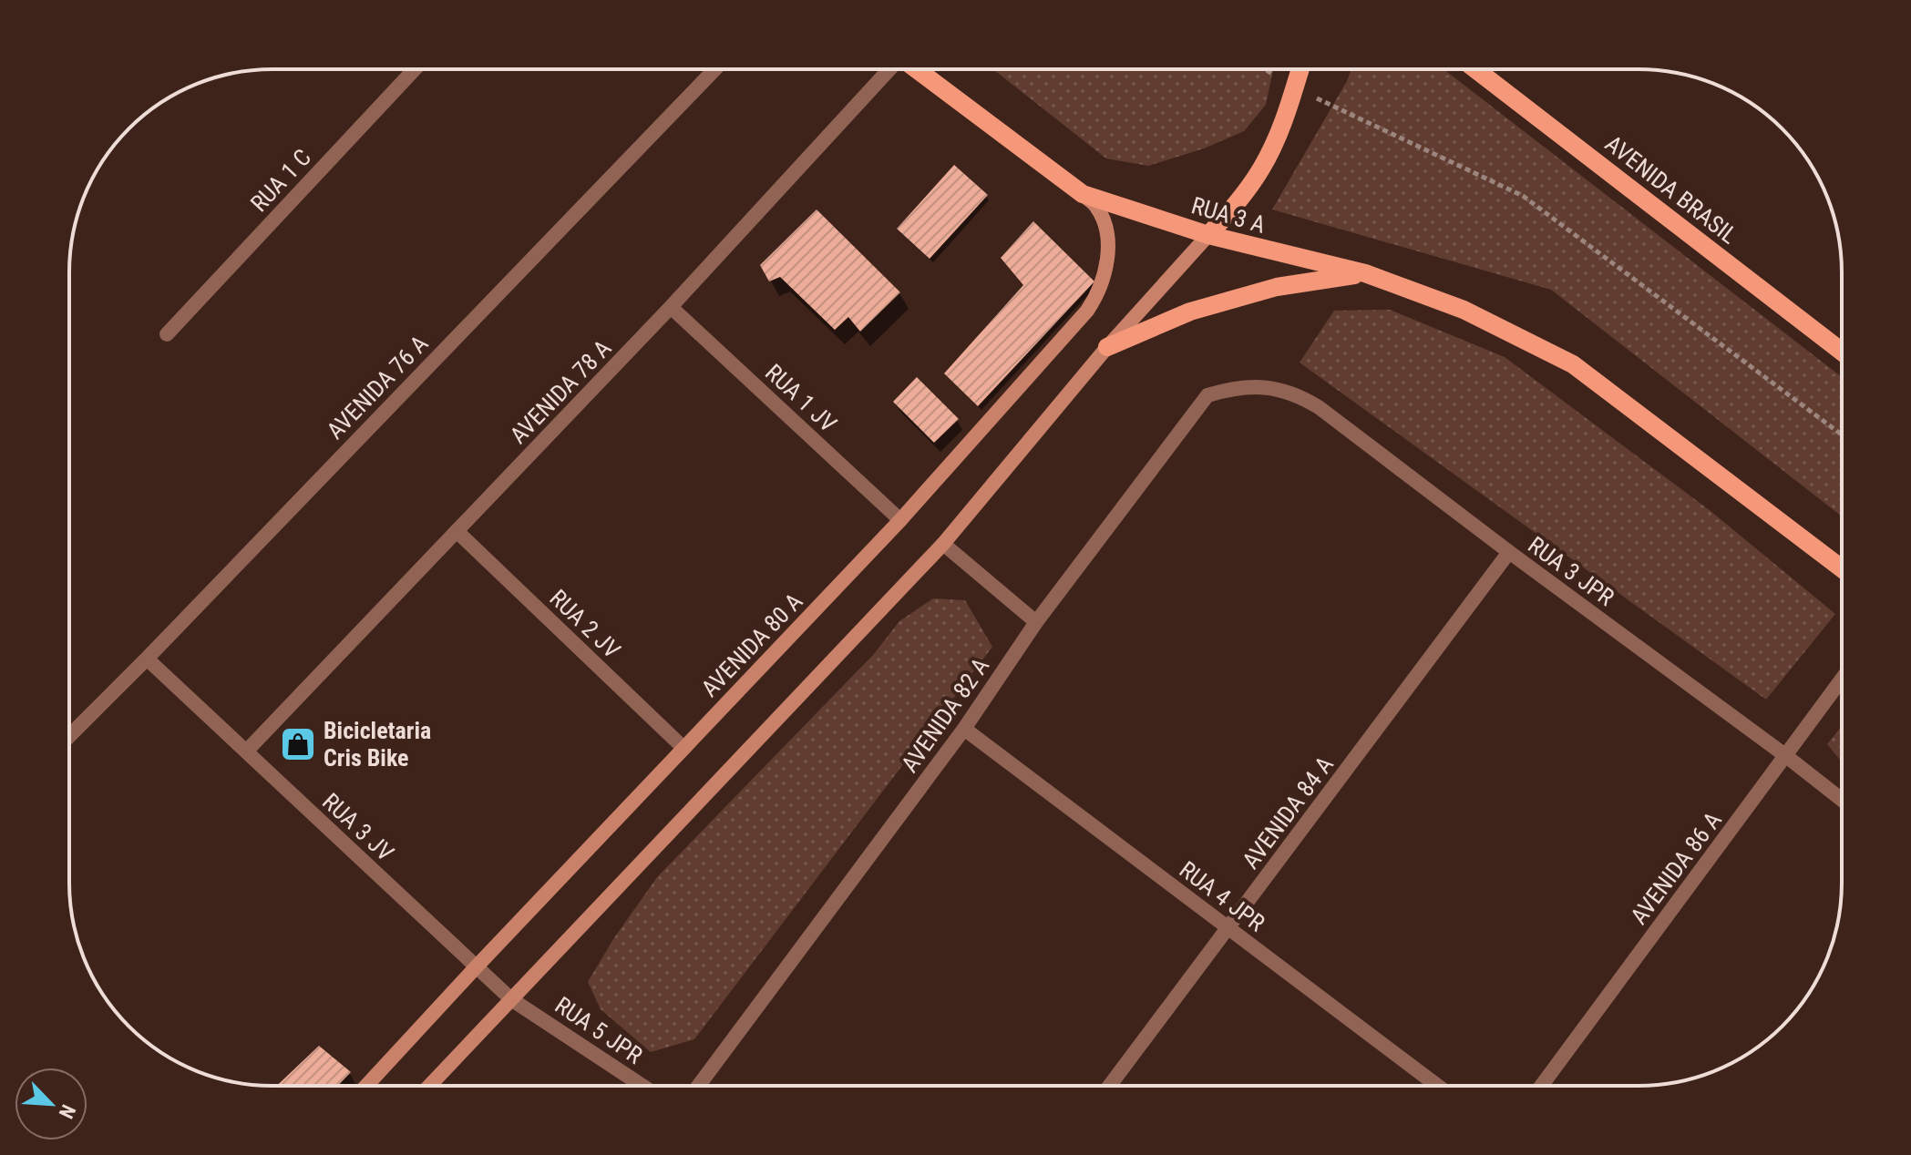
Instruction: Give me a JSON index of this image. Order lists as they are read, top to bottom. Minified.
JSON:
{"streets":{"main road":["AVENIDA BRASIL","RUA 3 A","AVENIDA 80 A"],"street":["RUA 1 C","AVENIDA 76 A","AVENIDA 78 A","RUA 1 JV","RUA 3 JPR","RUA 2 JV","AVENIDA 82 A","AVENIDA 84 A","RUA 3 JV","AVENIDA 86 A","RUA 4 JPR","RUA 5 JPR"]},"crossings":[["RUA 3 A","AVENIDA 80 A"],["AVENIDA 76 A","RUA 3 JV"],["AVENIDA 78 A","RUA 1 JV"],["AVENIDA 78 A","RUA 2 JV"],["AVENIDA 78 A","RUA 3 JV"],["RUA 1 JV","AVENIDA 80 A"],["RUA 3 JPR","AVENIDA 82 A"],["RUA 3 JPR","AVENIDA 84 A"],["RUA 3 JPR","AVENIDA 86 A"],["RUA 2 JV","AVENIDA 80 A"],["AVENIDA 80 A","RUA 3 JV"],["AVENIDA 82 A","RUA 4 JPR"],["AVENIDA 84 A","RUA 4 JPR"],["RUA 3 JV","RUA 5 JPR"]],"places":{"shop":["Bicicletaria Cris Bike"]},"north":"bottom right"}
